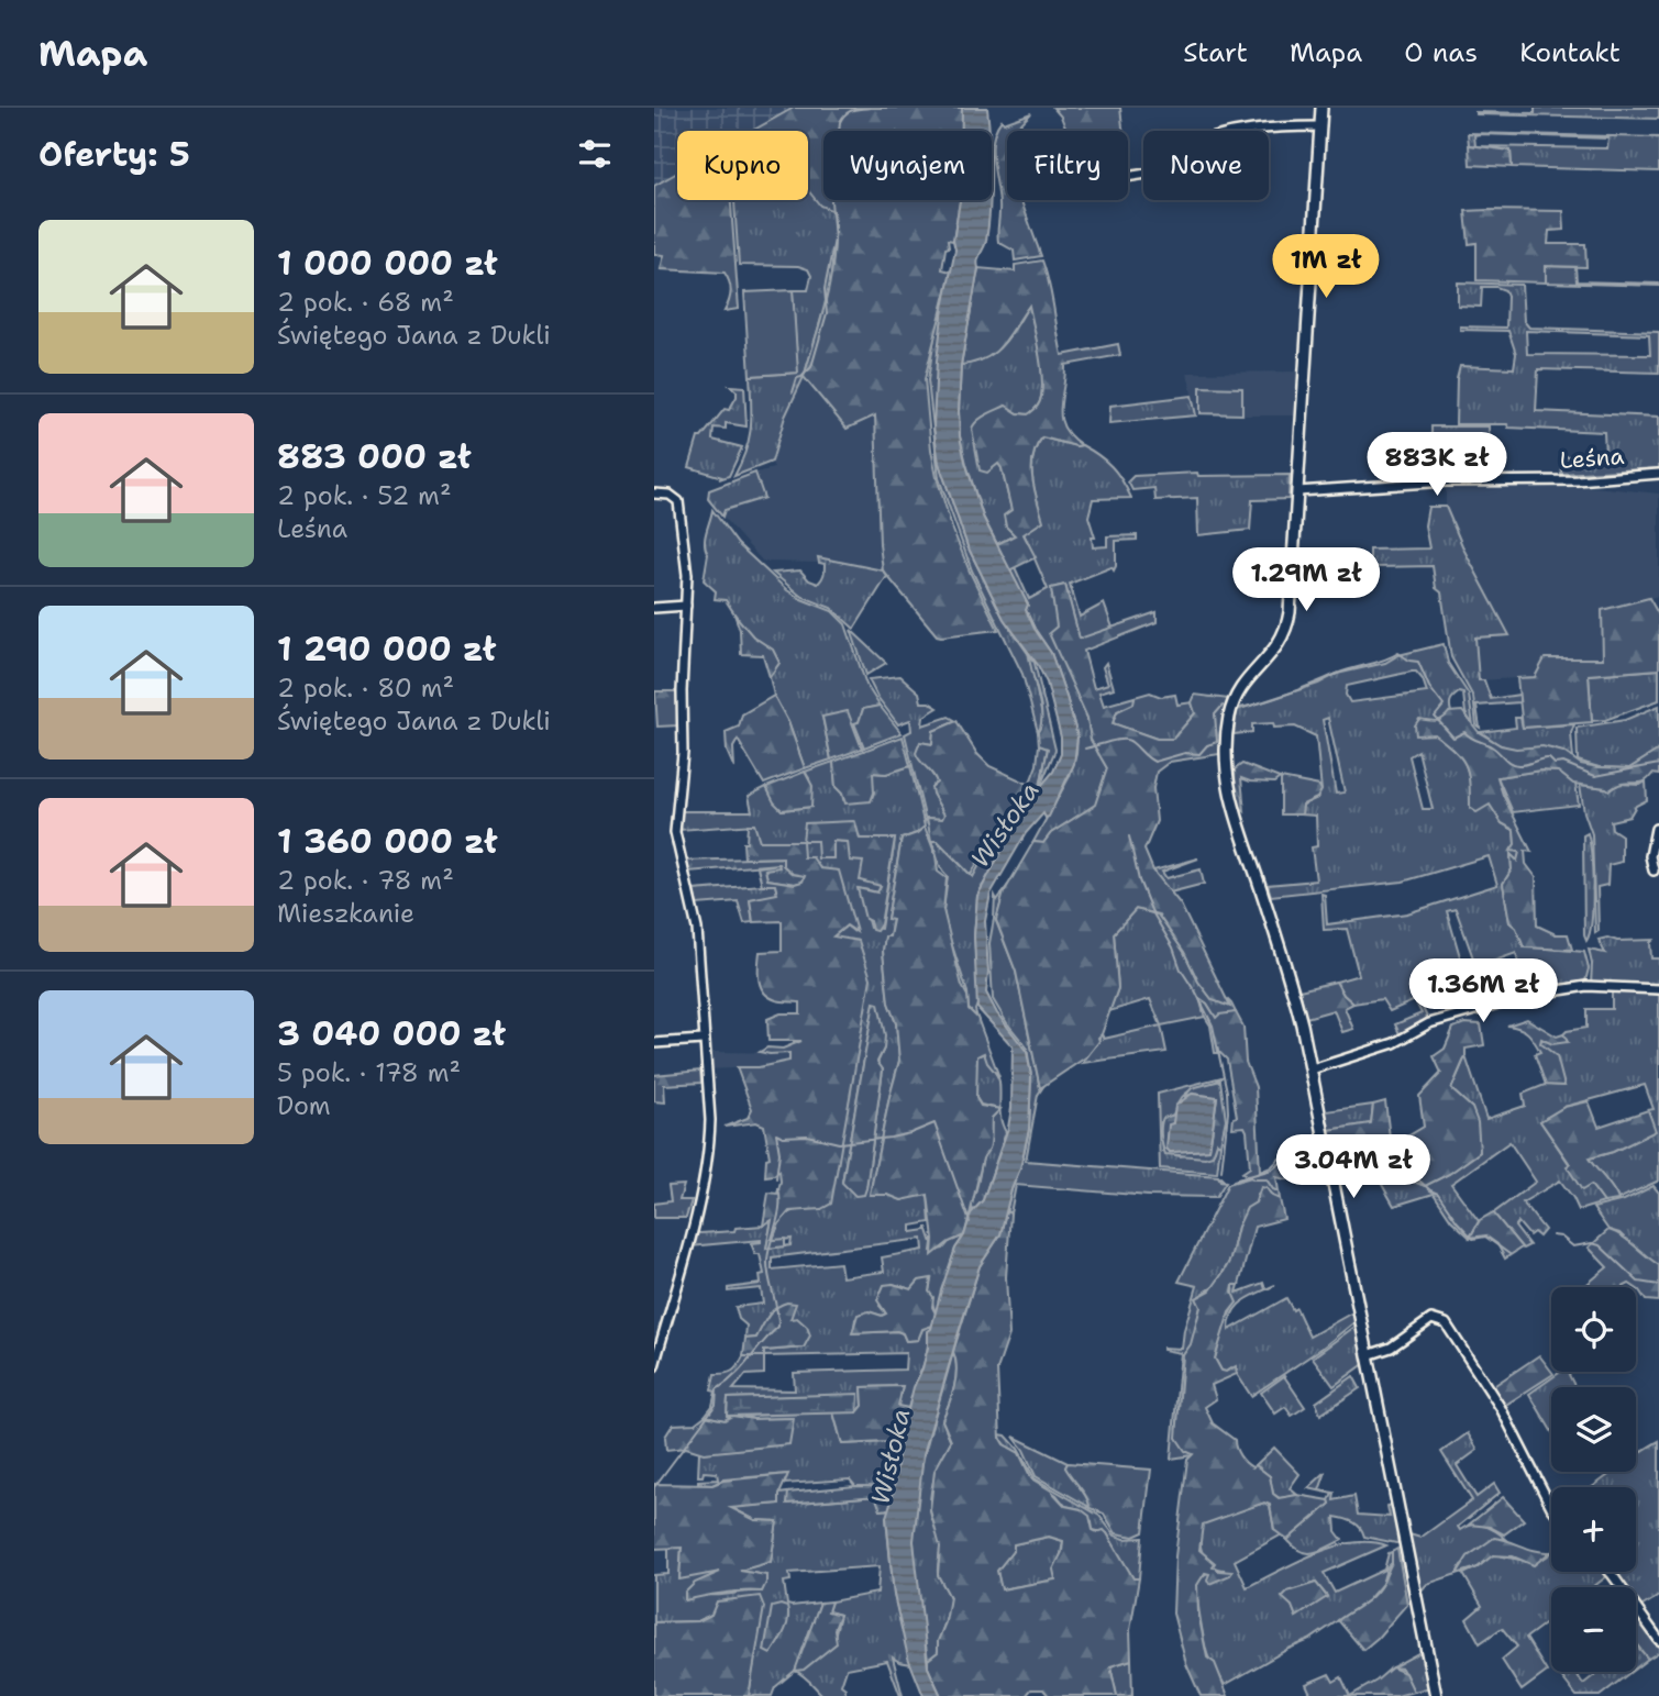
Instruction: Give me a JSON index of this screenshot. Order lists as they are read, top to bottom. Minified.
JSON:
{"streets":{"street":["Leśna"]},"water":["Wisłoka"],"page":{"header":"Mapa","nav":["Start","Mapa","O nas","Kontakt"],"heading":"Oferty: 5","chip":["Kupno","Wynajem","Filtry","Nowe"],"list":[{"name":"1 000 000 zł","note":"2 pok. · 68 m² · Świętego Jana z Dukli"},{"name":"883 000 zł","note":"2 pok. · 52 m² · Leśna"},{"name":"1 290 000 zł","note":"2 pok. · 80 m² · Świętego Jana z Dukli"},{"name":"1 360 000 zł","note":"2 pok. · 78 m² · Mieszkanie"},{"name":"3 040 000 zł","note":"5 pok. · 178 m² · Dom"}],"price":["1M zł","883K zł","1.29M zł","1.36M zł","3.04M zł"],"map_buttons":["+","−"]}}
